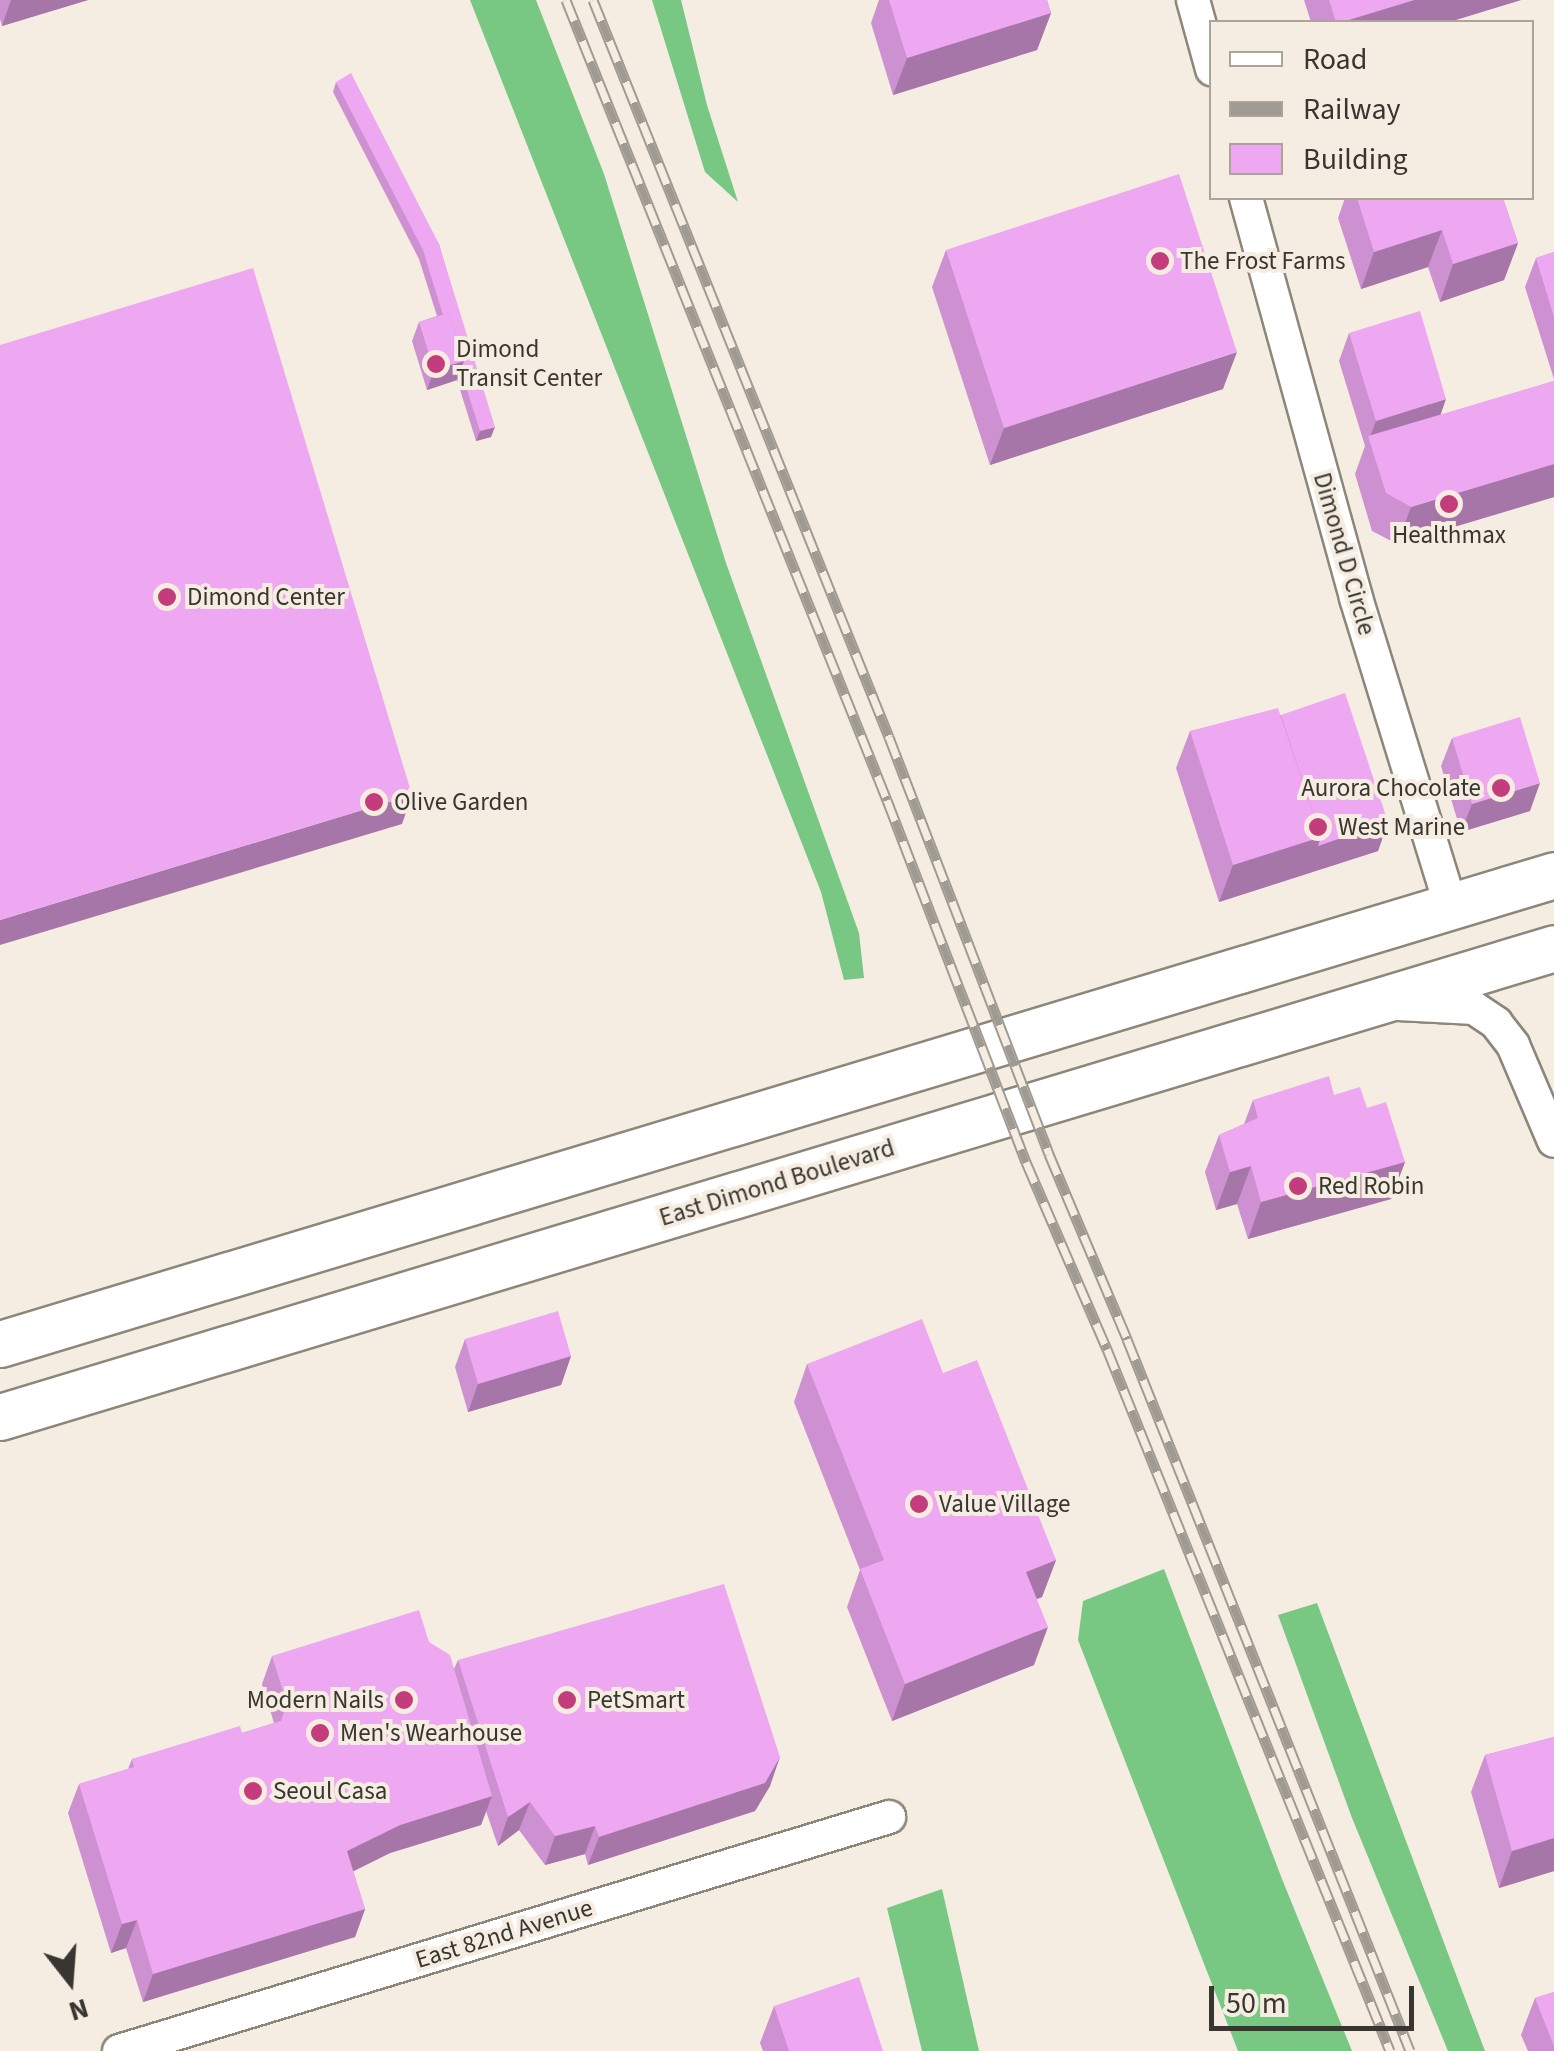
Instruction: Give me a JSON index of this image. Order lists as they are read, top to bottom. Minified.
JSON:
{"streets":{"main road":["East Dimond Boulevard"],"street":["Dimond D Circle","East 82nd Avenue"]},"places":["The Frost Farms","Dimond Transit Center","Healthmax","Dimond Center","Aurora Chocolate","Olive Garden","West Marine","Red Robin","Value Village","Modern Nails","PetSmart","Men's Wearhouse","Seoul Casa"],"legend":["Road","Railway","Building"],"scale_bar":"50 m","north":"bottom"}
